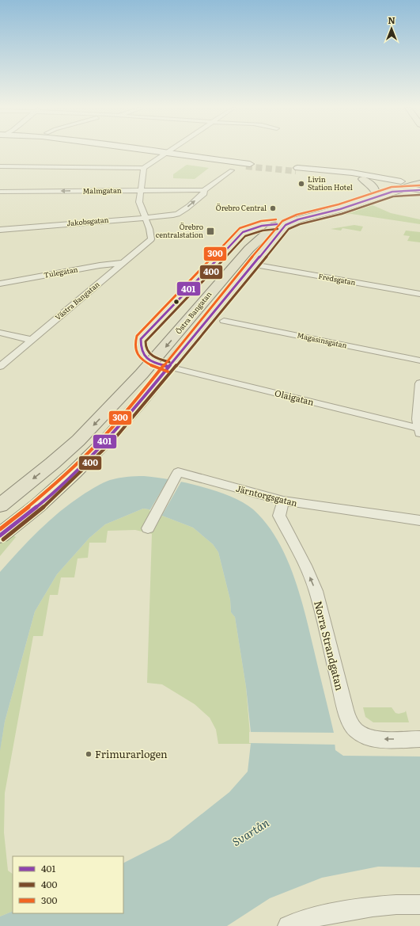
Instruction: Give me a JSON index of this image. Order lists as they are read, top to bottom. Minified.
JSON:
{"streets":{"main road":["Östra Bangatan"],"street":["Malmgatan","Jakobsgatan","Tulegatan","Fredsgatan","Västra Bangatan","Magasinsgatan","Olaigatan","Järntorgsgatan","Norra Strandgatan"]},"crossings":[["Malmgatan","Jakobsgatan"],["Jakobsgatan","Västra Bangatan"],["Tulegatan","Västra Bangatan"],["Fredsgatan","Östra Bangatan"],["Östra Bangatan","Olaigatan"],["Järntorgsgatan","Norra Strandgatan"]],"one_way":["Norra Strandgatan"],"water":["Svartån"],"places":{"other":["Livin Station Hotel","Örebro Central","Frimurarlogen"],"transit":["Örebro centralstation"]},"lines":["transit line 300","transit line 401","transit line 400"],"legend":["401","400","300"],"north":"top"}
